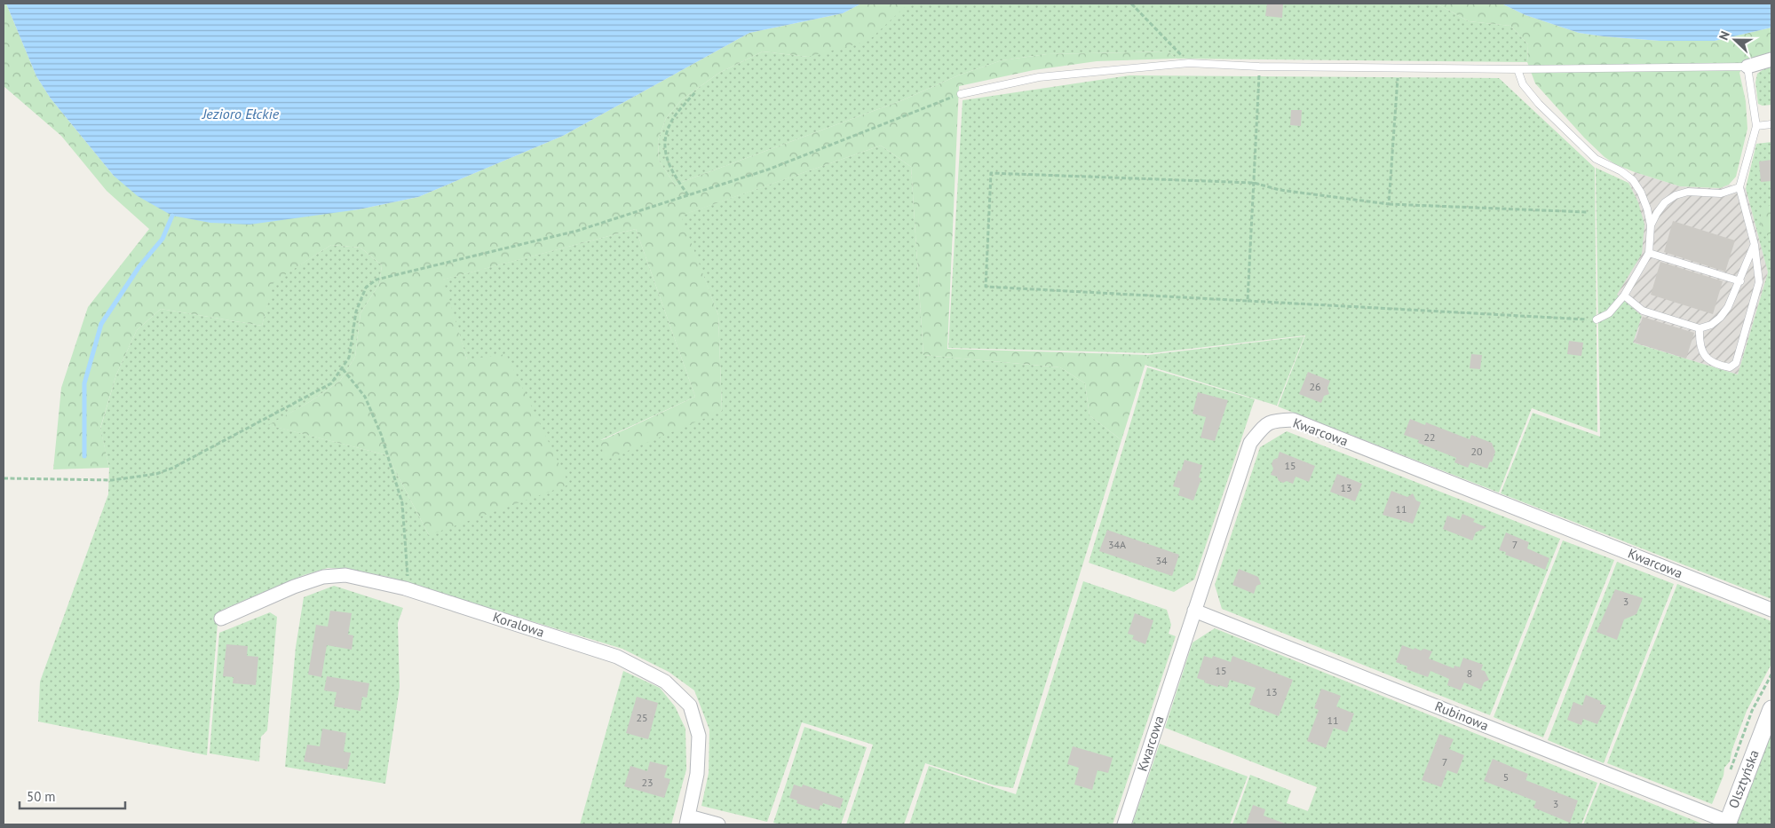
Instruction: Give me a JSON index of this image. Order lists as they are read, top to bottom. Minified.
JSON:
{"streets":{"street":["Kwarcowa","Koralowa","Rubinowa","Olsztyńska"]},"crossings":[["Kwarcowa","Rubinowa"],["Rubinowa","Olsztyńska"]],"water":["Jezioro Ełckie"],"house_numbers":["26","22","20","15","13","11","34A","7","34","3","15","8","13","25","11","7","5","23","3"],"scale_bar":"50 m","north":"left"}
